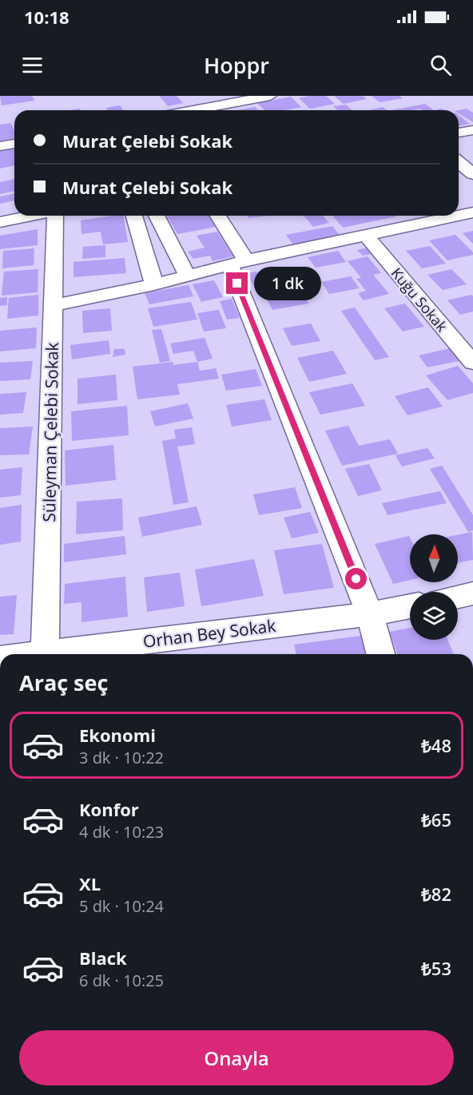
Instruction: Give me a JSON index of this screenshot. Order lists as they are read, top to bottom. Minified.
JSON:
{"streets":{"street":["Kuğu Sokak","Süleyman Çelebi Sokak","Orhan Bey Sokak"]},"north":"top","page":{"status":"10:18","header":"Hoppr","banner":["Murat Çelebi Sokak","Murat Çelebi Sokak"],"bubble":"1 dk","heading":"Araç seç","list":[{"name":"Ekonomi","note":"3 dk · 10:22","value":"₺48"},{"name":"Konfor","note":"4 dk · 10:23","value":"₺65"},{"name":"XL","note":"5 dk · 10:24","value":"₺82"},{"name":"Black","note":"6 dk · 10:25","value":"₺53"}],"buttons":"Onayla"}}
